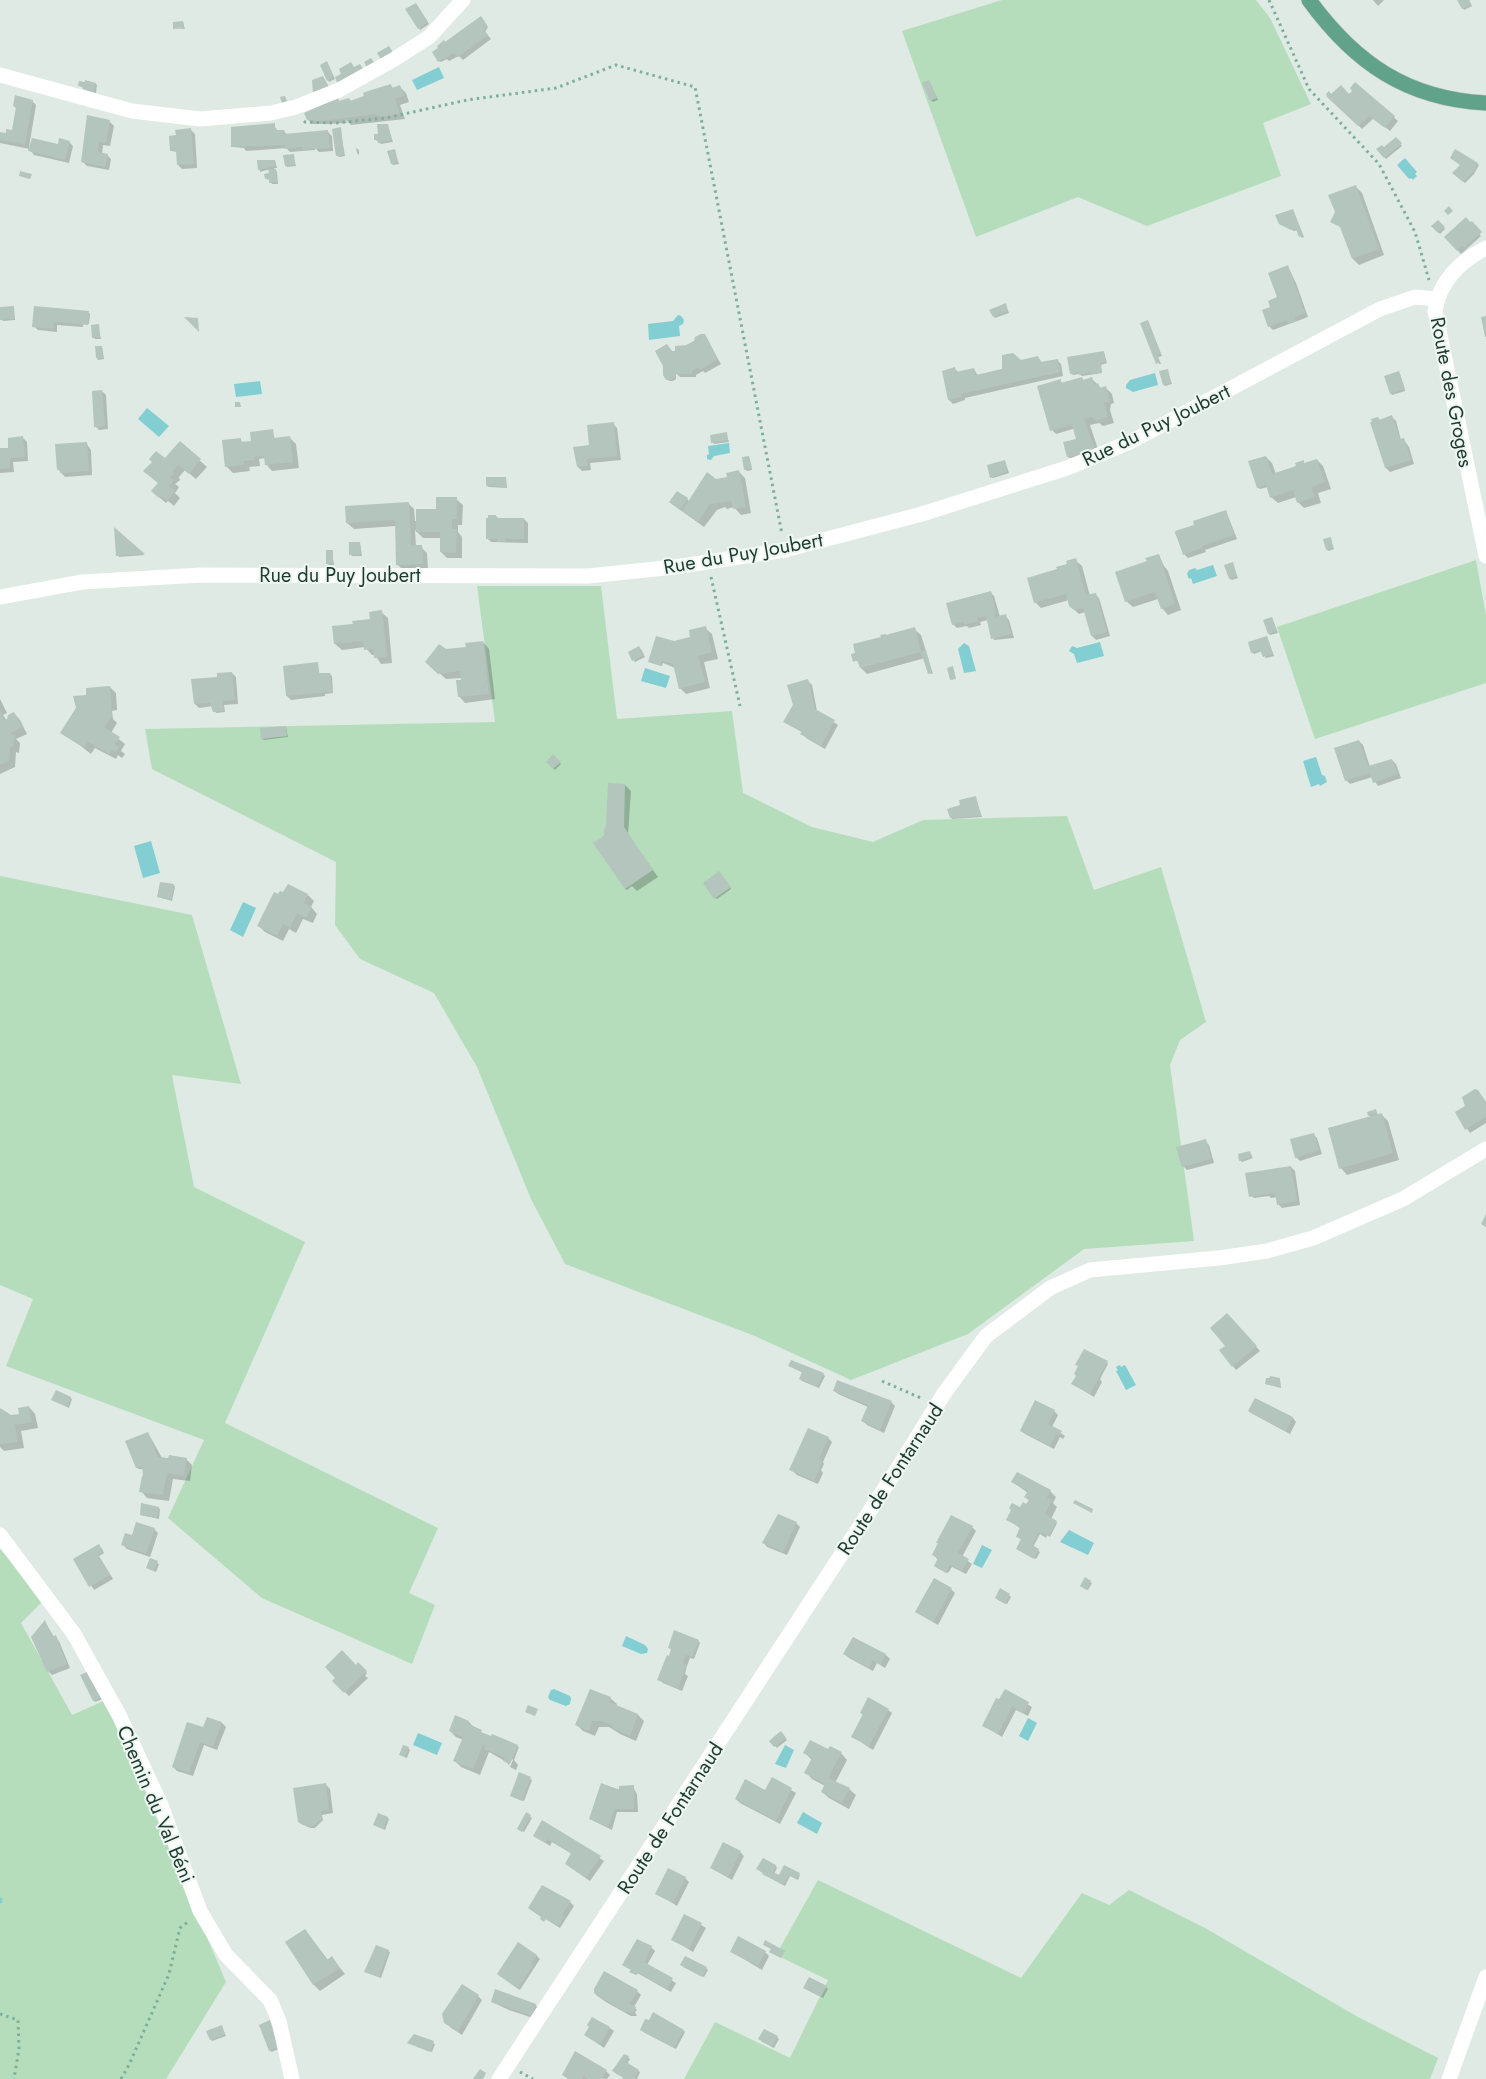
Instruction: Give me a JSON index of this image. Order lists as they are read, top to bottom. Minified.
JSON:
{"streets":{"street":["Route des Groges","Rue du Puy Joubert","Route de Fontarnaud","Chemin du Val Béni"]},"crossings":[["Route des Groges","Rue du Puy Joubert"]]}
